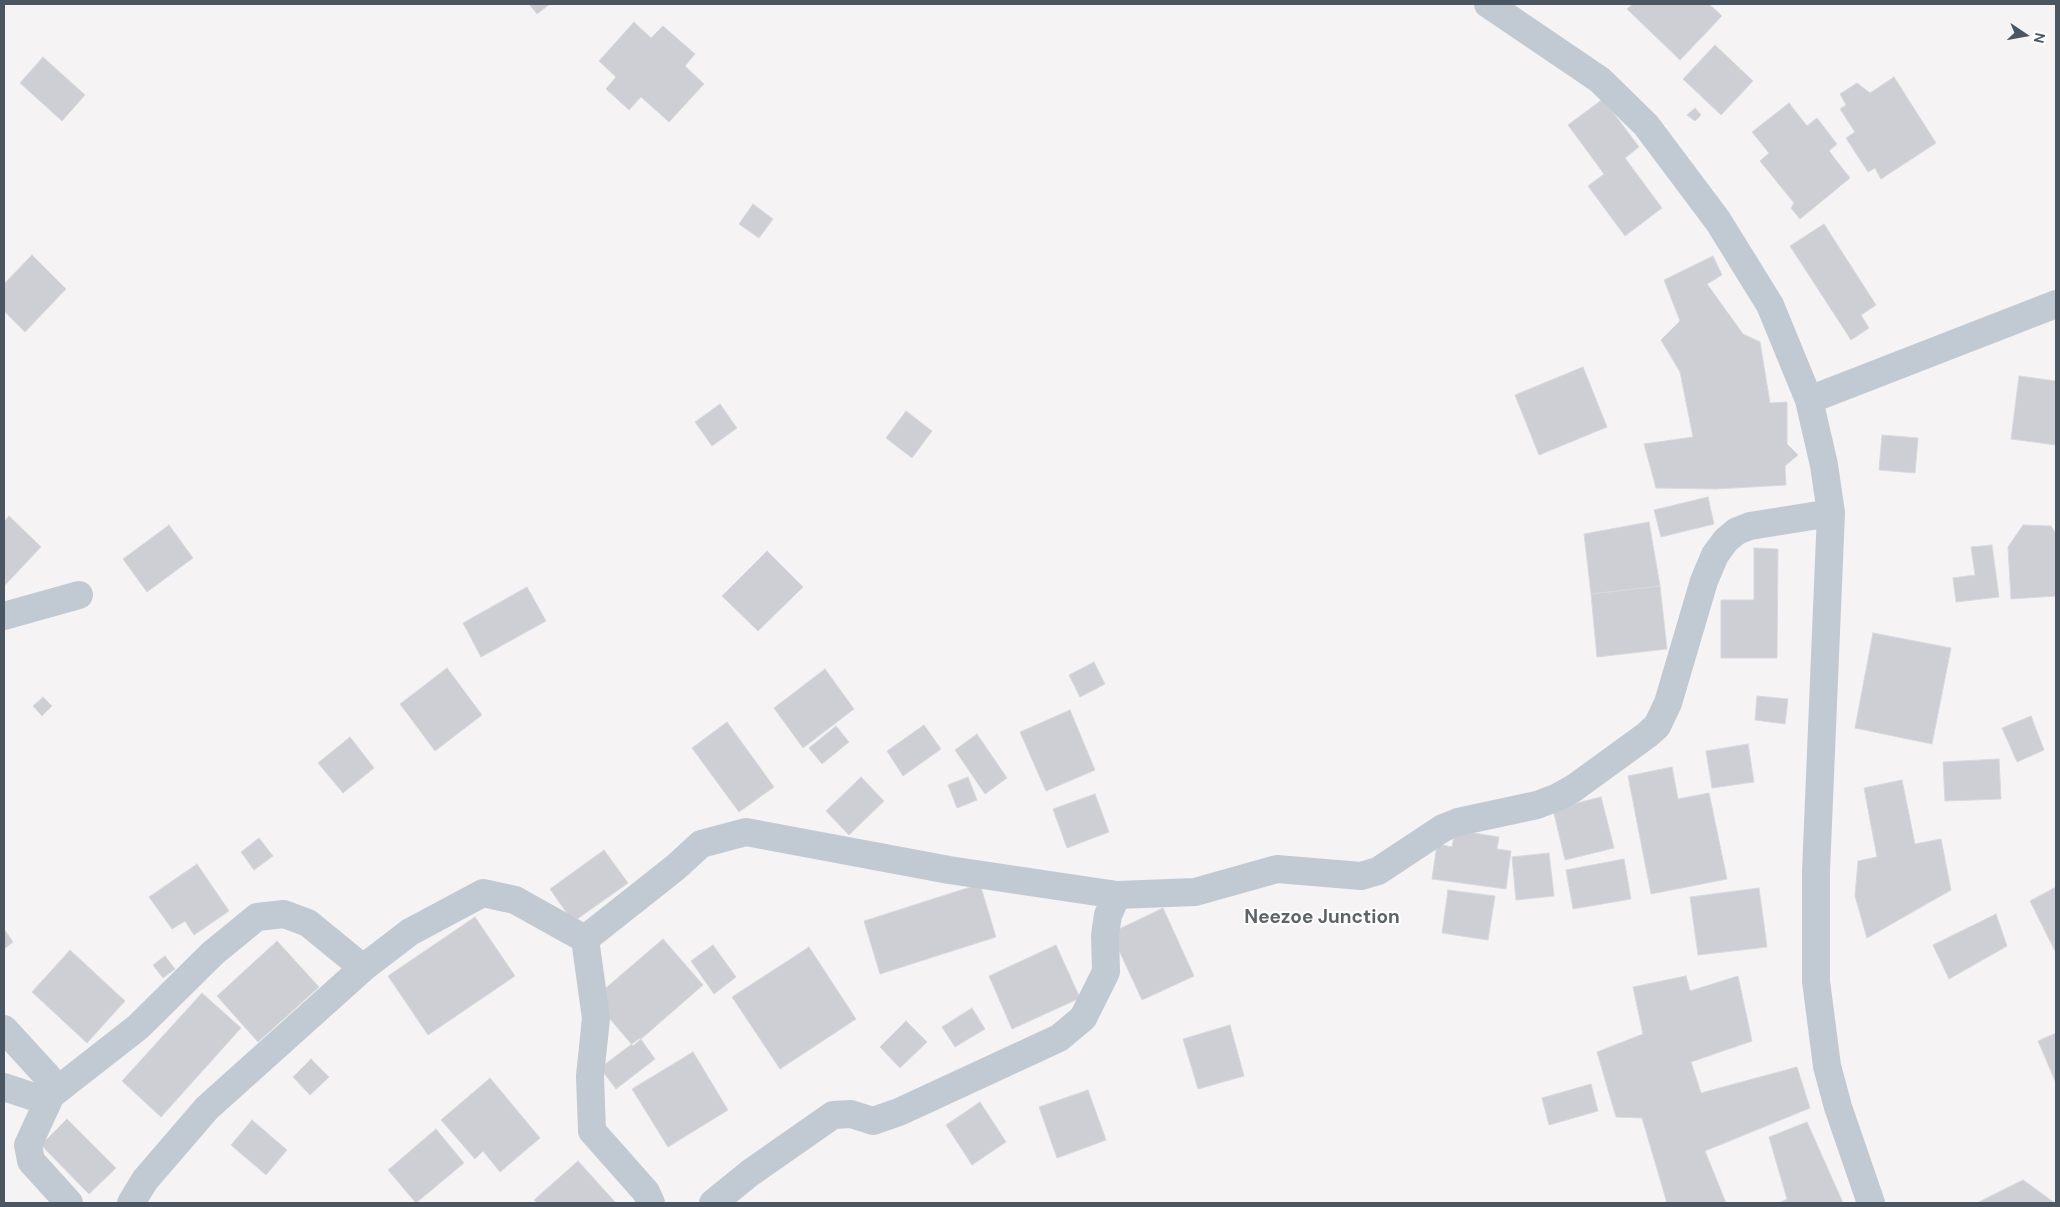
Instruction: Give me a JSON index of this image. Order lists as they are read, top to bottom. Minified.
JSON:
{"districts":["Neezoe Junction"],"north":"right"}
